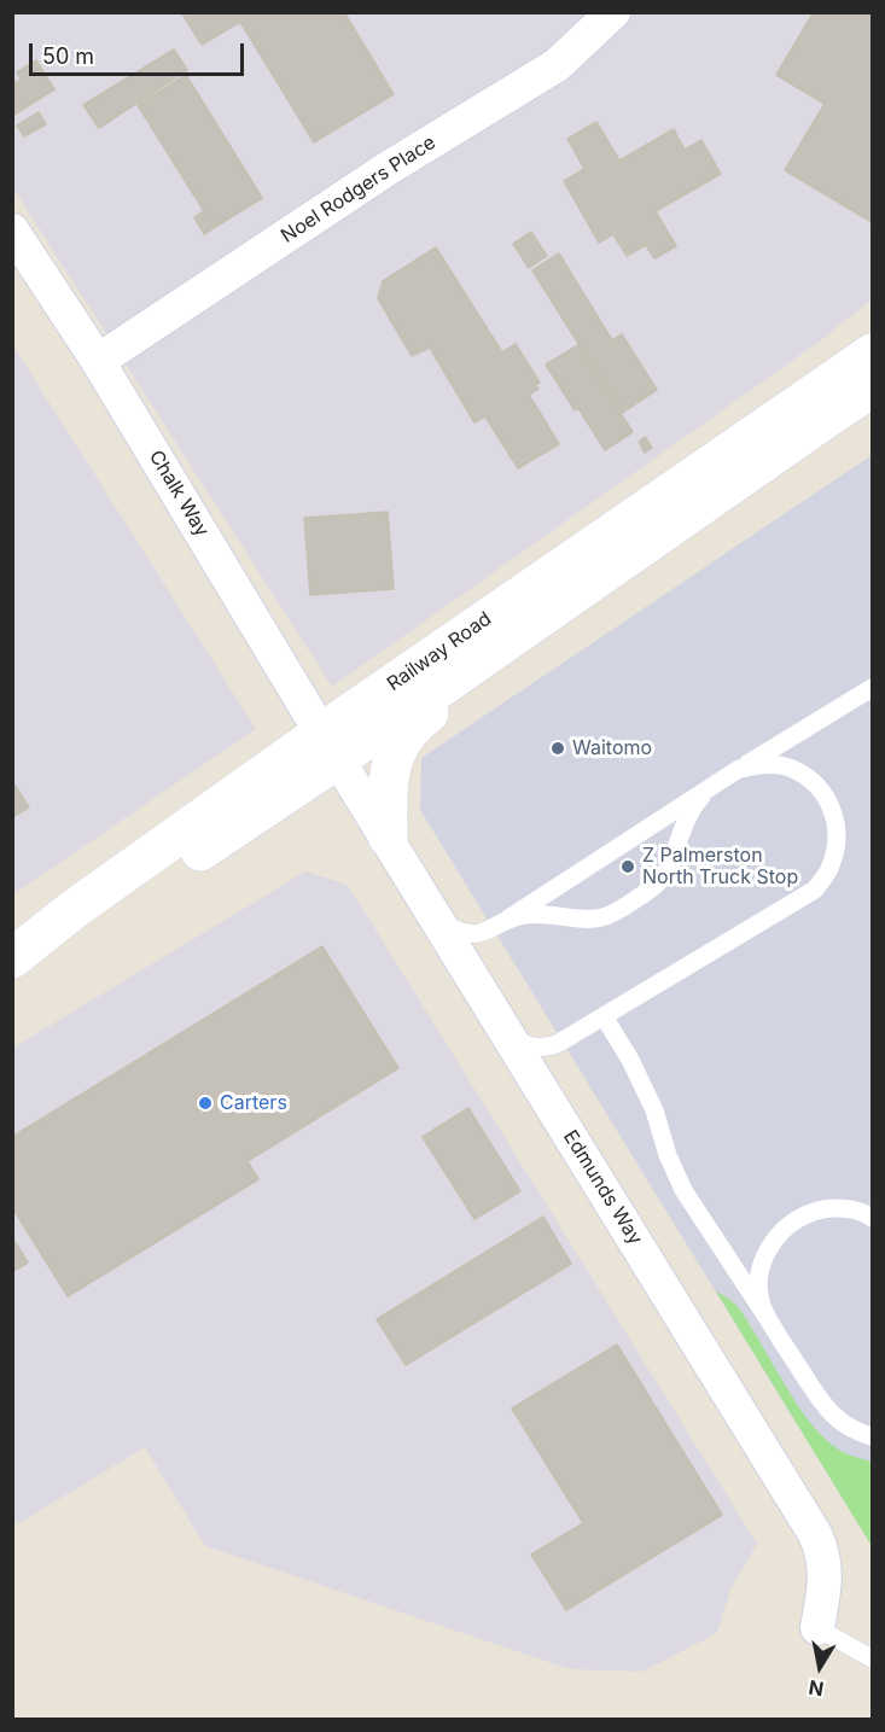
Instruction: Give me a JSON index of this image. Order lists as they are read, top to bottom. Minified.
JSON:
{"streets":{"main road":["Railway Road"],"street":["Noel Rodgers Place","Chalk Way","Edmunds Way"]},"crossings":[["Noel Rodgers Place","Chalk Way"],["Chalk Way","Railway Road"],["Chalk Way","Edmunds Way"],["Railway Road","Edmunds Way"]],"places":["Waitomo","Z Palmerston North Truck Stop","Carters"],"scale_bar":"50 m","north":"bottom"}
